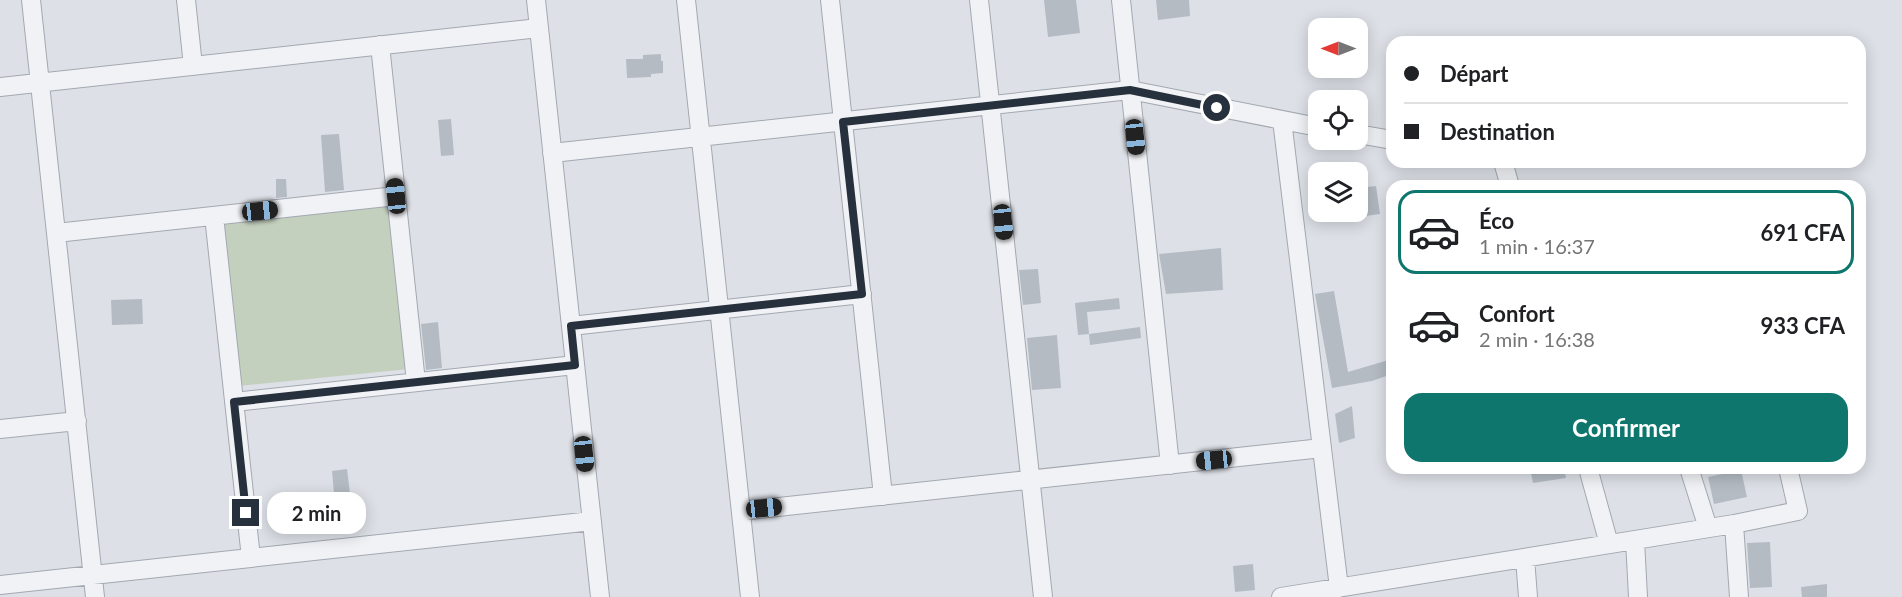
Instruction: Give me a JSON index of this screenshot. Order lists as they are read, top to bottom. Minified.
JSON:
{"north":"left","page":{"banner":["Départ","Destination"],"list":[{"name":"Éco","note":"1 min · 16:37","value":"691 CFA"},{"name":"Confort","note":"2 min · 16:38","value":"933 CFA"}],"buttons":"Confirmer","bubble":"2 min"}}
